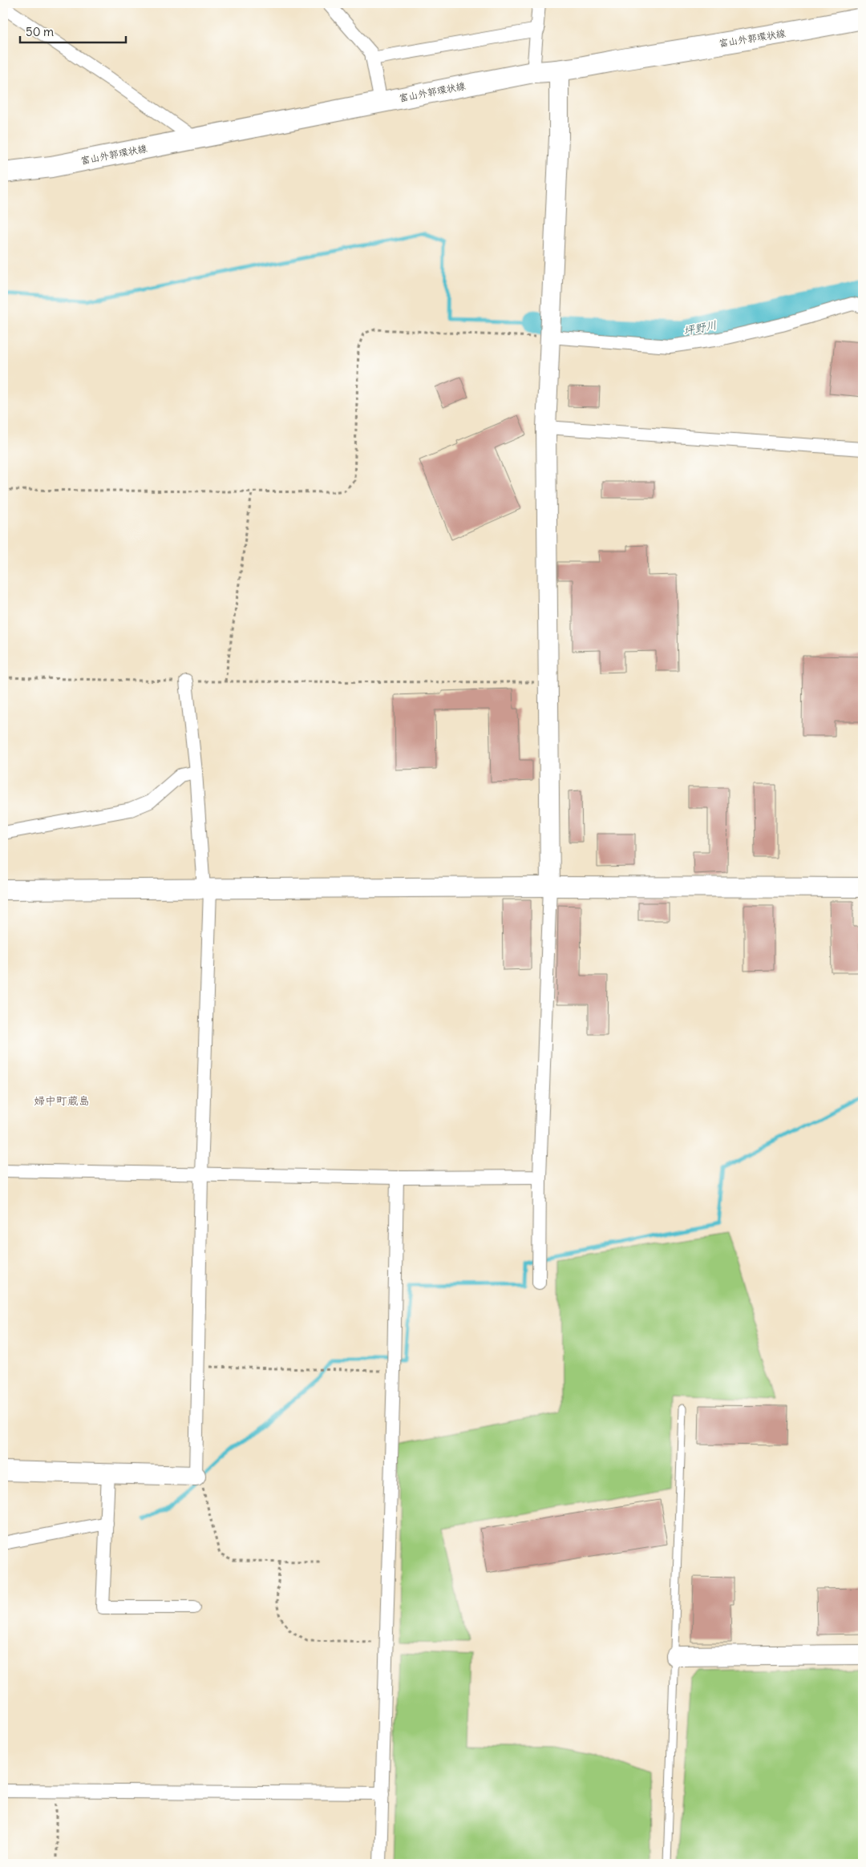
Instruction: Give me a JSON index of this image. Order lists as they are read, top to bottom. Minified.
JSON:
{"streets":{"main road":["富山外郭環状線"]},"districts":["婦中町蔵島"],"water":["坪野川"],"scale_bar":"50 m"}
